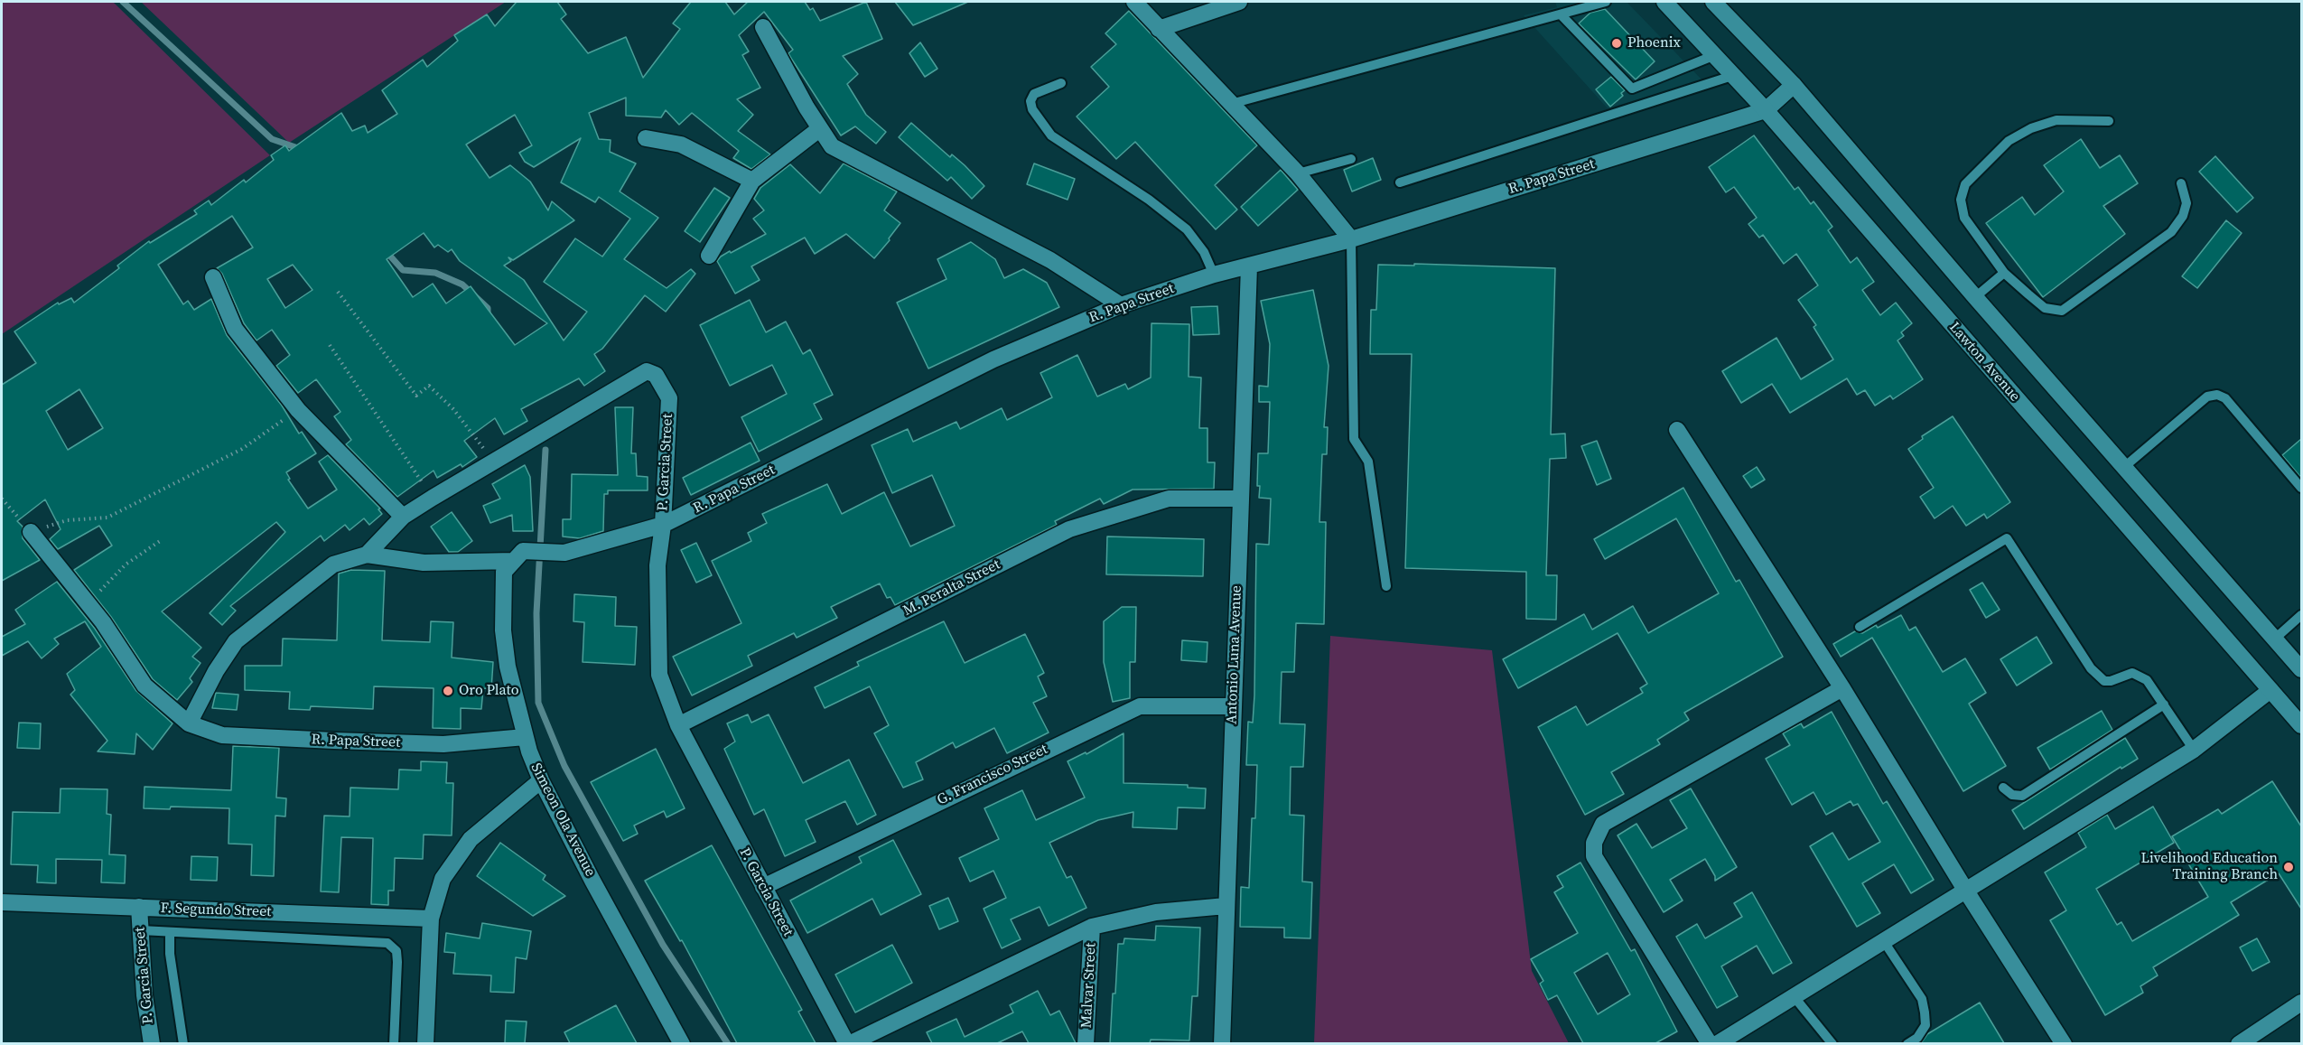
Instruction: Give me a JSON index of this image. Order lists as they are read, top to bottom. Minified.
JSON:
{"streets":{"street":["R. Papa Street","Lawton Avenue","P. Garcia Street","M. Peralta Street","Antonio Luna Avenue","G. Francisco Street","Simeon Ola Avenue","F. Segundo Street","Malvar Street"]},"crossings":[["R. Papa Street","Lawton Avenue"],["R. Papa Street","P. Garcia Street"],["R. Papa Street","Antonio Luna Avenue"],["R. Papa Street","Simeon Ola Avenue"],["P. Garcia Street","M. Peralta Street"],["P. Garcia Street","Antonio Luna Avenue"],["P. Garcia Street","G. Francisco Street"],["P. Garcia Street","F. Segundo Street"],["P. Garcia Street","Malvar Street"],["M. Peralta Street","Antonio Luna Avenue"],["Antonio Luna Avenue","G. Francisco Street"]],"places":["Phoenix","Oro Plato","Livelihood Education Training Branch"]}
